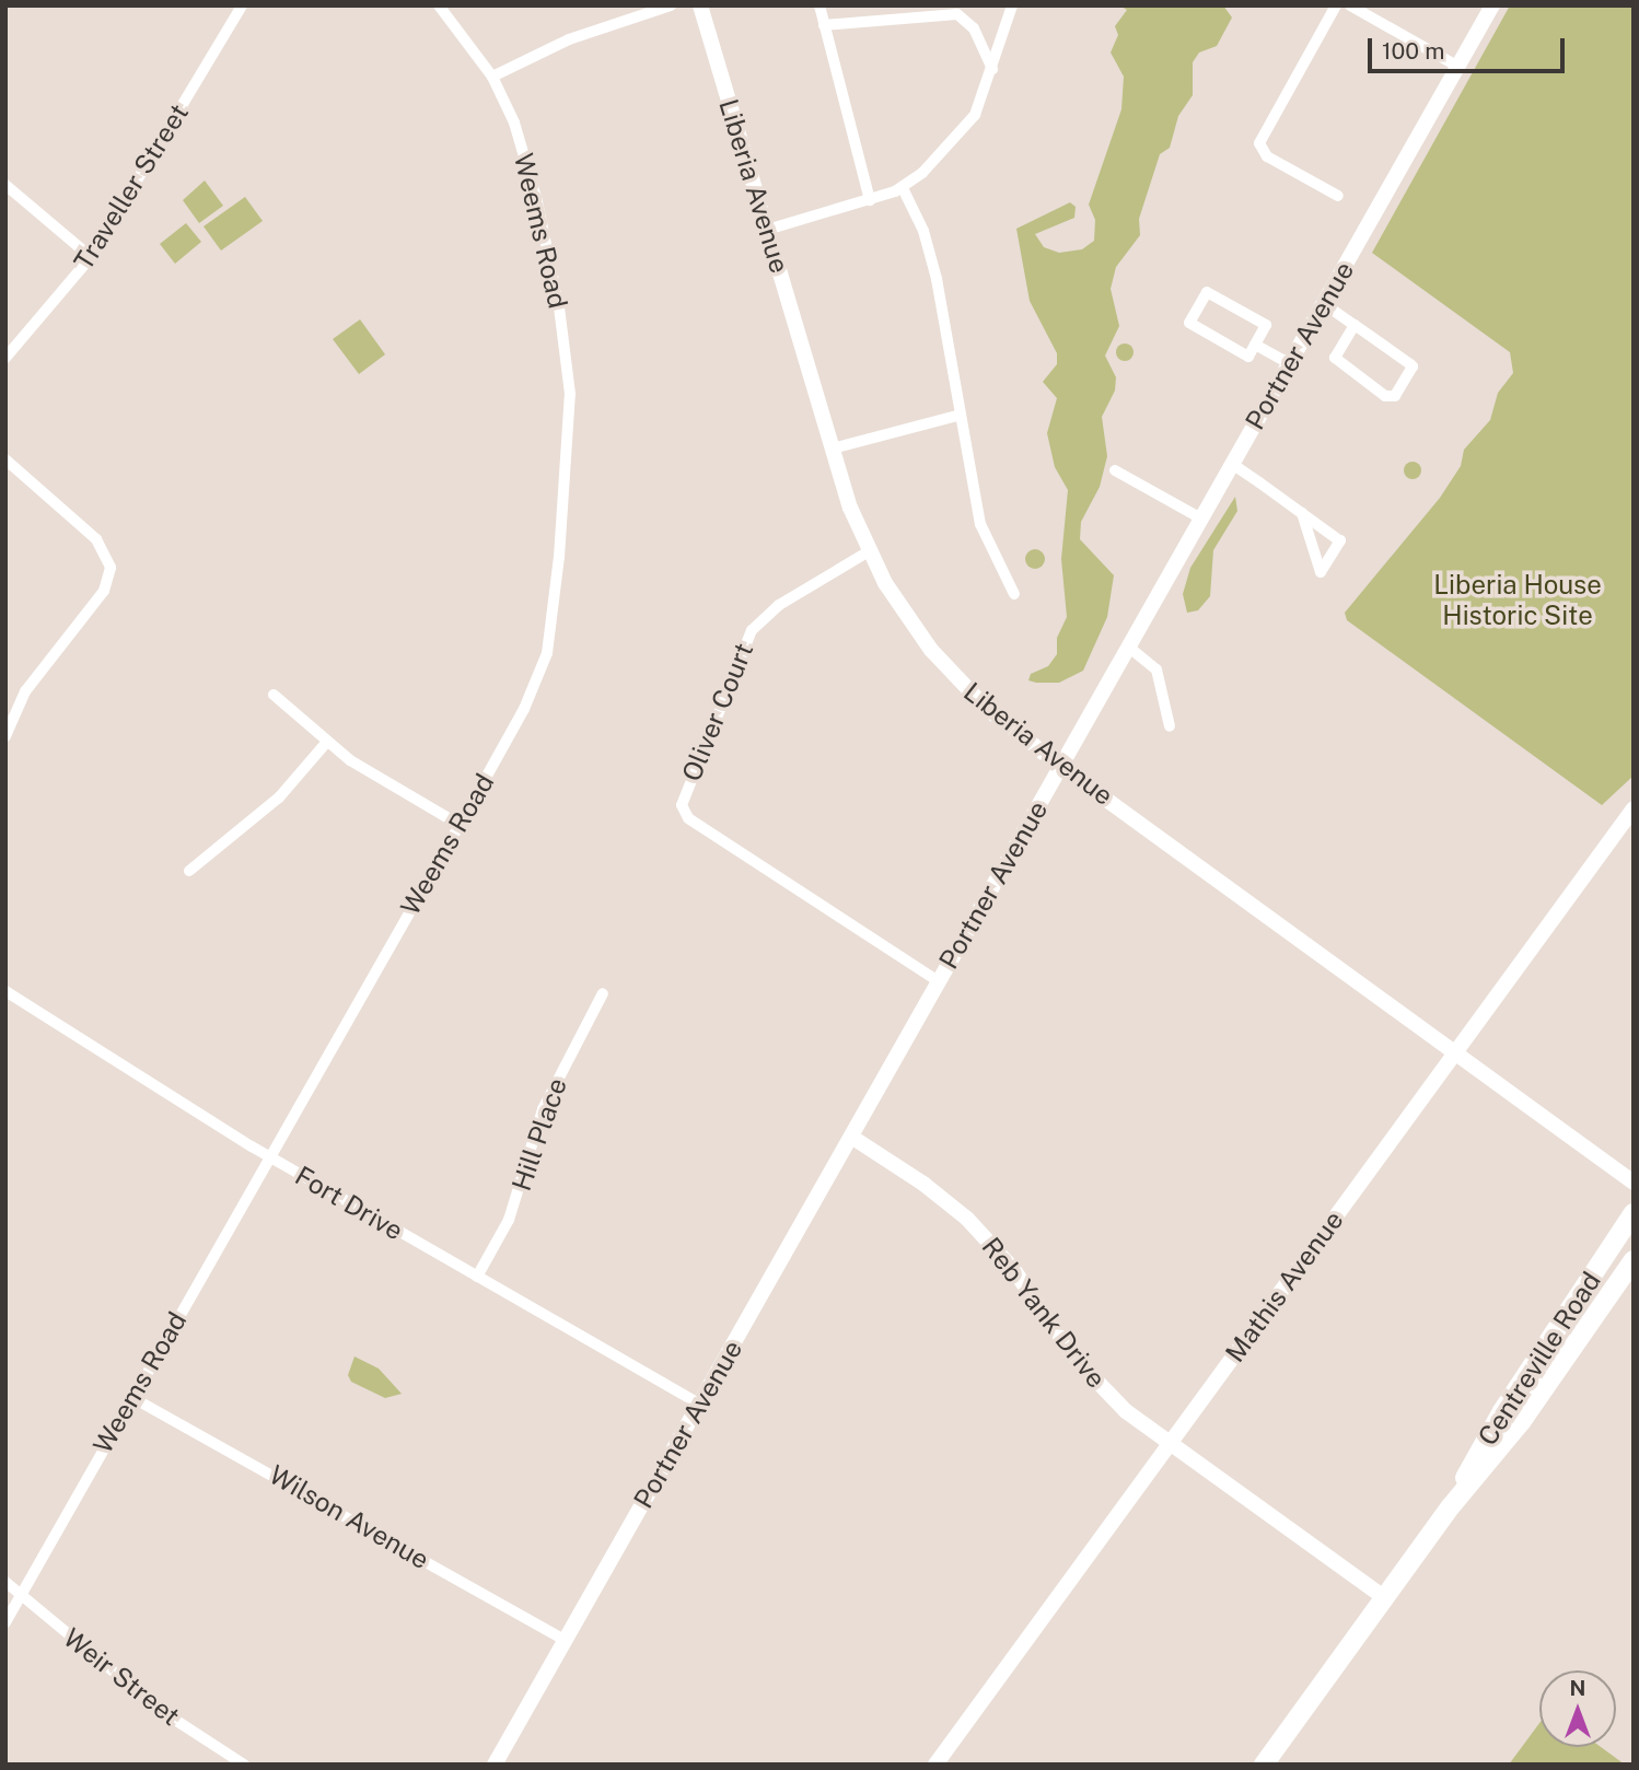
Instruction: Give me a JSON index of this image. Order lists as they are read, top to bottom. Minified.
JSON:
{"streets":{"highway":["Centreville Road"],"street":["Liberia Avenue","Traveller Street","Weems Road","Portner Avenue","Oliver Court","Hill Place","Fort Drive","Mathis Avenue","Reb Yank Drive","Wilson Avenue","Weir Street"]},"crossings":[["Liberia Avenue","Portner Avenue"],["Liberia Avenue","Oliver Court"],["Liberia Avenue","Mathis Avenue"],["Weems Road","Fort Drive"],["Weems Road","Wilson Avenue"],["Weems Road","Weir Street"],["Portner Avenue","Oliver Court"],["Portner Avenue","Fort Drive"],["Portner Avenue","Reb Yank Drive"],["Portner Avenue","Wilson Avenue"],["Hill Place","Fort Drive"],["Mathis Avenue","Reb Yank Drive"],["Reb Yank Drive","Centreville Road"]],"parks":["Liberia House Historic Site"],"scale_bar":"100 m","north":"top"}
